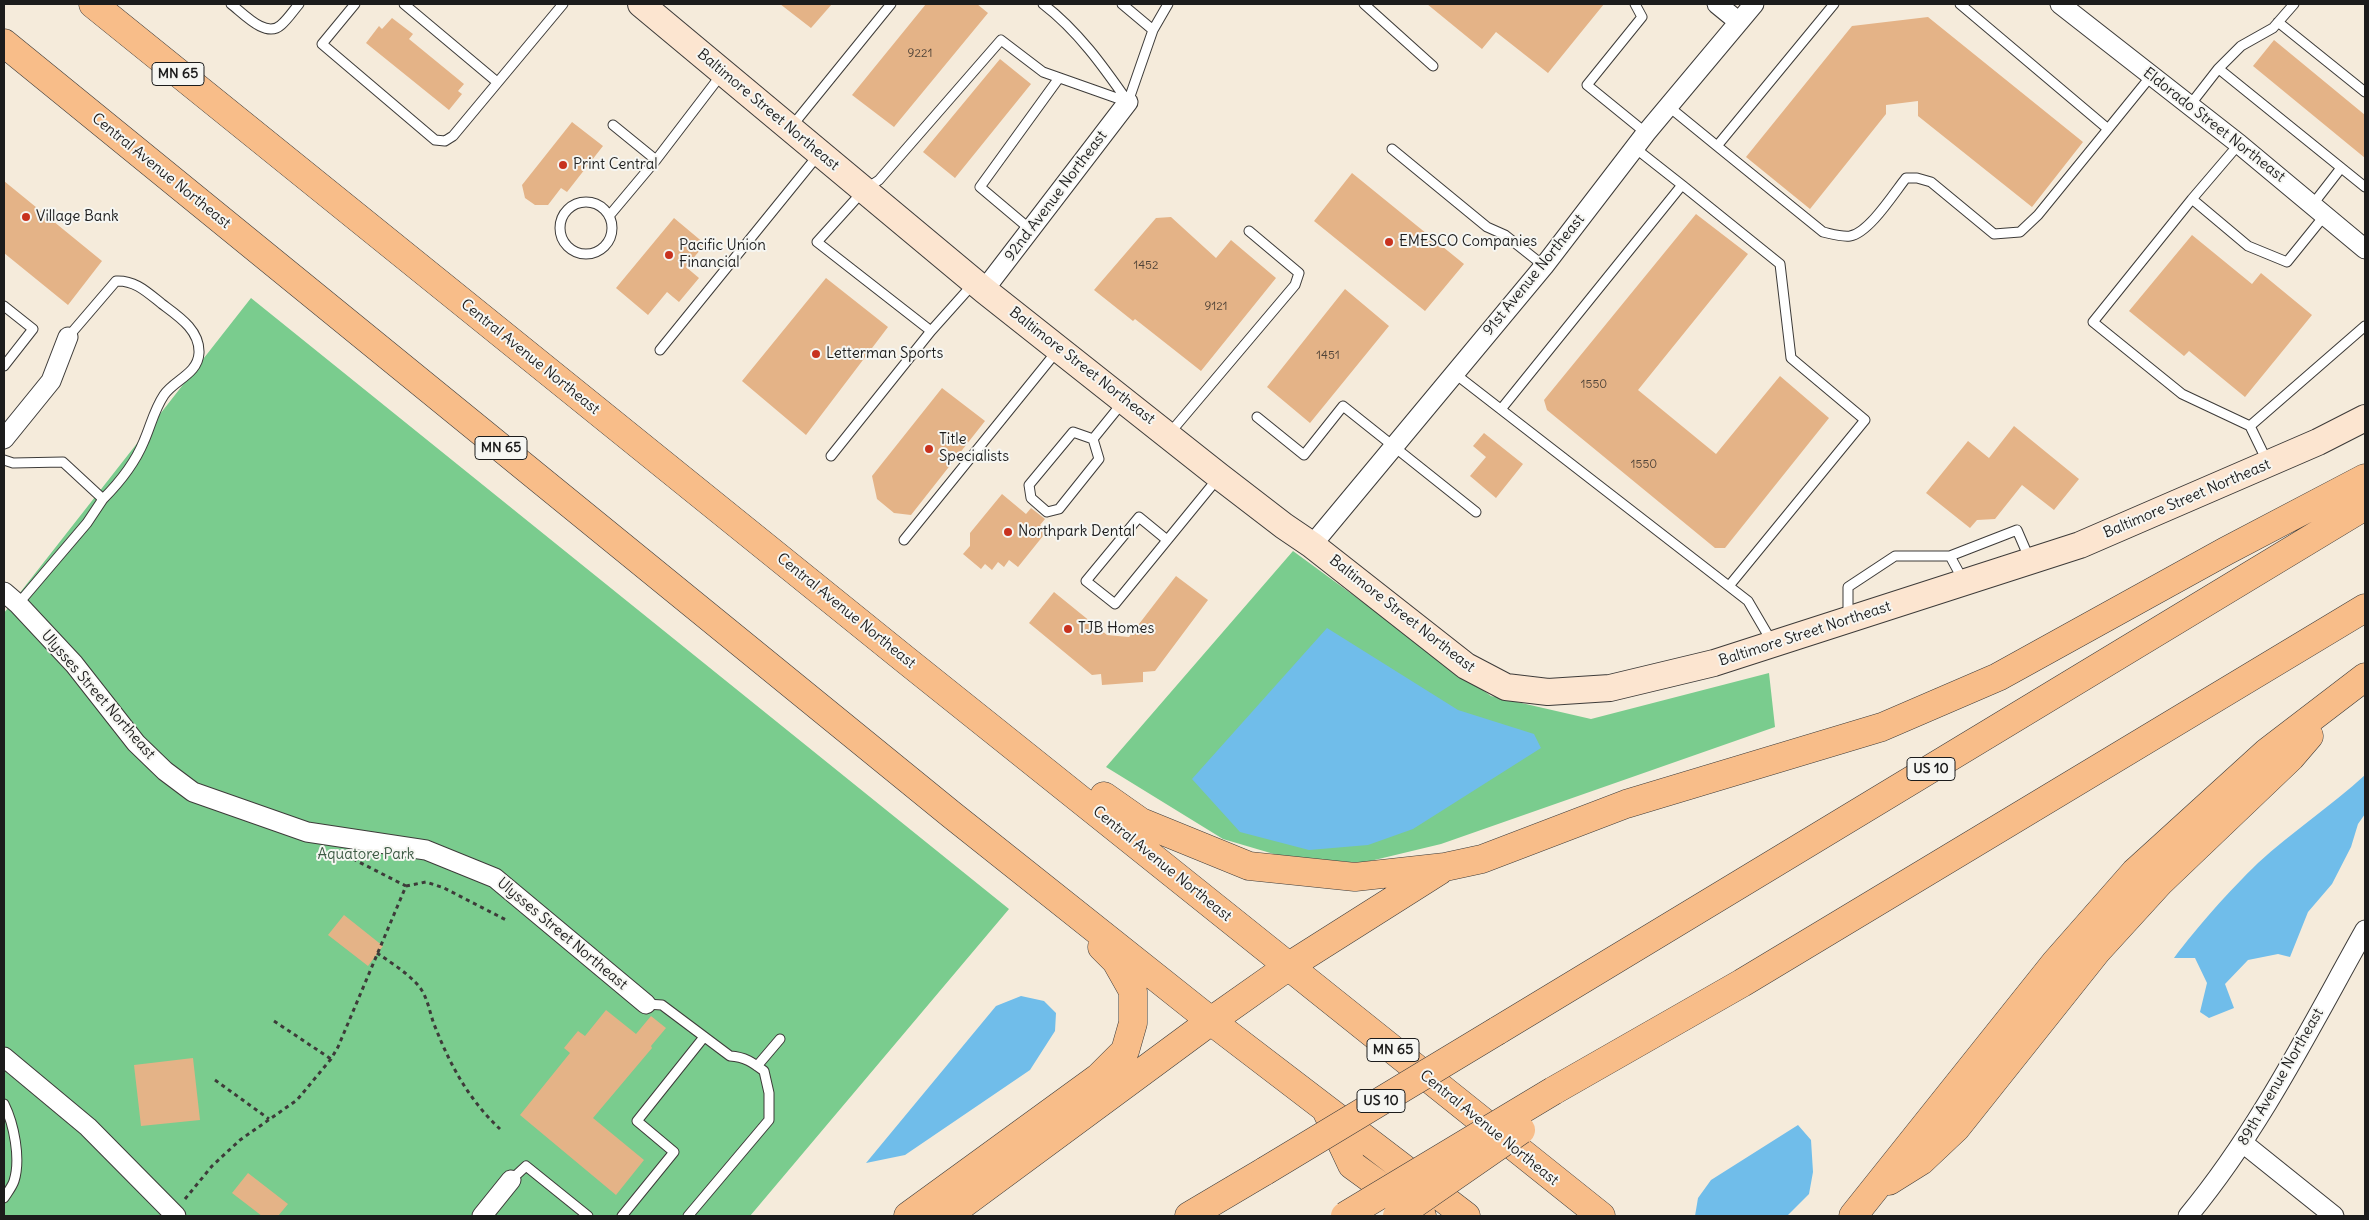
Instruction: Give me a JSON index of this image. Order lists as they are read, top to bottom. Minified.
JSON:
{"streets":{"highway":["MN 65","Central Avenue Northeast","US 10"],"street":["Baltimore Street Northeast","Eldorado Street Northeast","92nd Avenue Northeast","91st Avenue Northeast","Ulysses Street Northeast","89th Avenue Northeast"]},"crossings":[["Baltimore Street Northeast","92nd Avenue Northeast"],["Baltimore Street Northeast","91st Avenue Northeast"]],"parks":["Aquatore Park"],"places":["Print Central","Village Bank","EMESCO Companies","Pacific Union Financial","Letterman Sports","Title Specialists","Northpark Dental","TJB Homes"],"house_numbers":["9221","1452","9121","1451","1550","1550"]}
